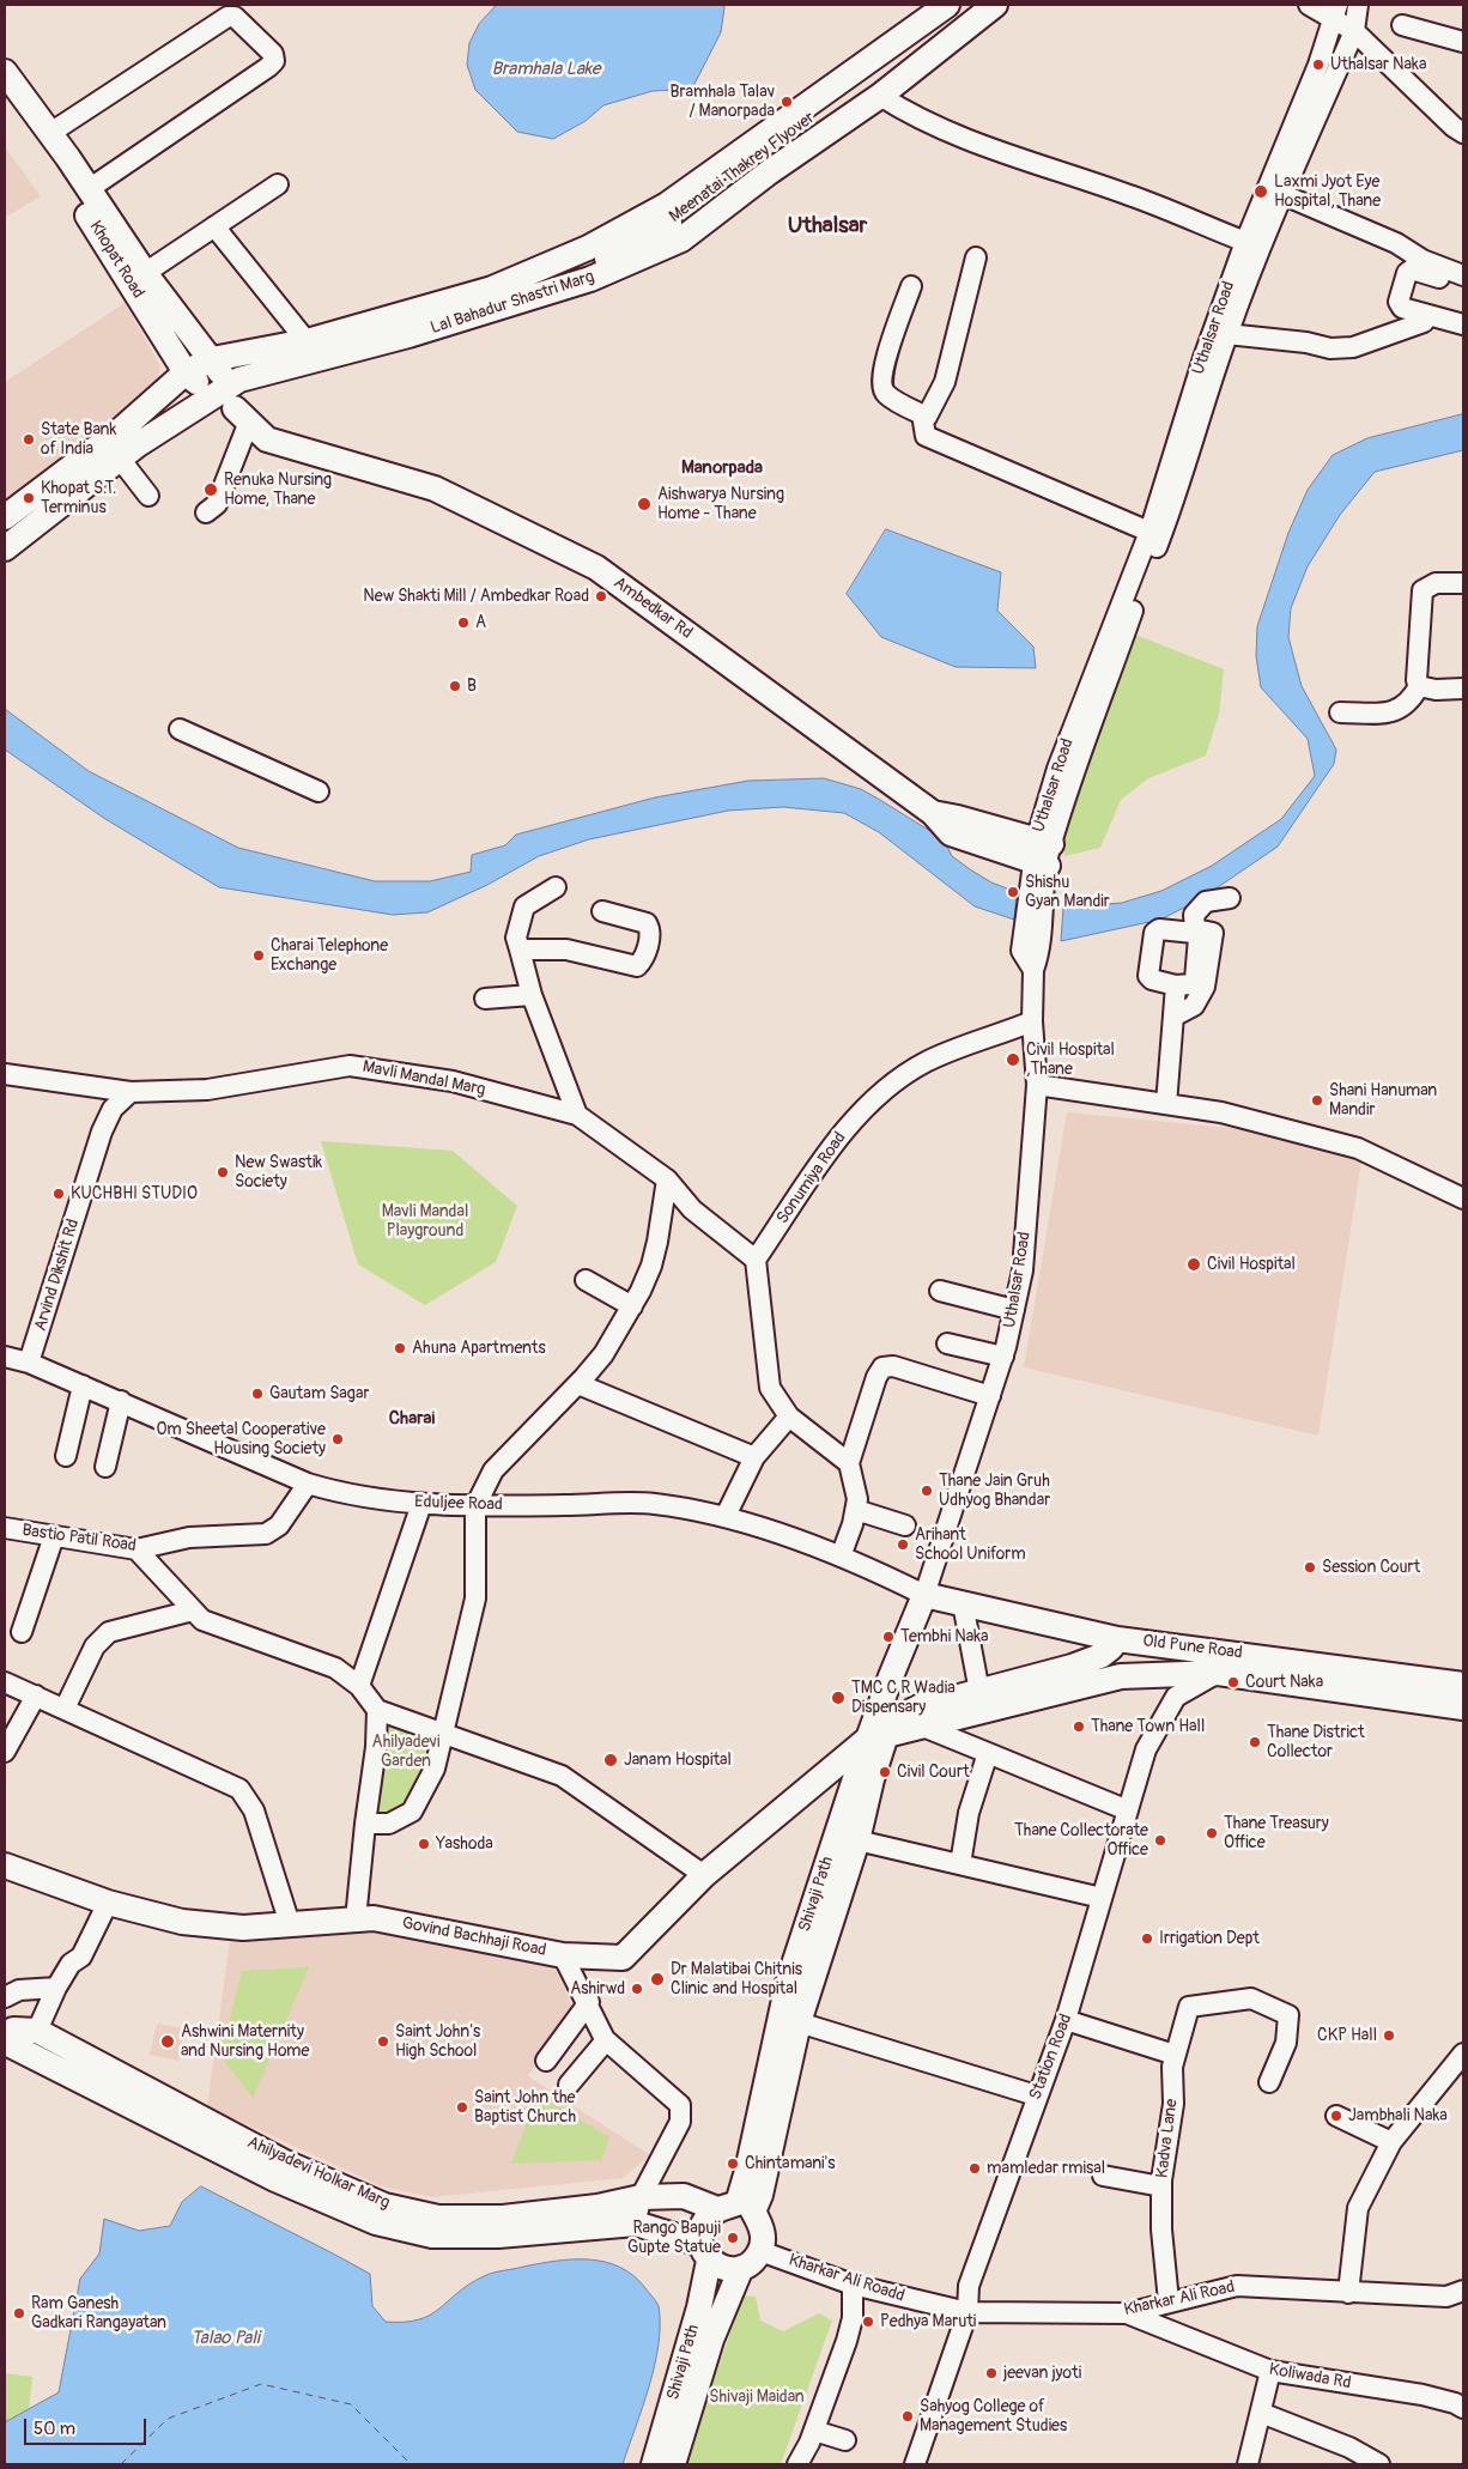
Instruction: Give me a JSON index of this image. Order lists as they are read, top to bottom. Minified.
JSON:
{"streets":{"main road":["Meenatai Thakrey Flyover","Khopat Road","Lal Bahadur Shastri Marg","Ambedkar Rd","Old Pune Road","Shivaji Path","Govind Bachhaji Road","Ahilyadevi Holkar Marg"],"street":["Uthalsar Road","Mavli Mandal Marg","Sonumiya Road","Arvind Dikshit Rd","Eduljee Road","Bastio Patil Road","Station Road","Kadva Lane","Kharkar Ali Roadd","Kharkar Ali Road","Koliwada Rd"]},"crossings":[["Meenatai Thakrey Flyover","Lal Bahadur Shastri Marg"],["Khopat Road","Lal Bahadur Shastri Marg"],["Khopat Road","Ambedkar Rd"],["Lal Bahadur Shastri Marg","Ambedkar Rd"],["Uthalsar Road","Ambedkar Rd"],["Uthalsar Road","Sonumiya Road"],["Uthalsar Road","Eduljee Road"],["Uthalsar Road","Old Pune Road"],["Uthalsar Road","Shivaji Path"],["Mavli Mandal Marg","Sonumiya Road"],["Mavli Mandal Marg","Arvind Dikshit Rd"],["Arvind Dikshit Rd","Eduljee Road"],["Eduljee Road","Bastio Patil Road"],["Eduljee Road","Old Pune Road"],["Eduljee Road","Shivaji Path"],["Old Pune Road","Shivaji Path"],["Old Pune Road","Govind Bachhaji Road"],["Old Pune Road","Station Road"],["Shivaji Path","Govind Bachhaji Road"],["Shivaji Path","Ahilyadevi Holkar Marg"],["Shivaji Path","Kharkar Ali Roadd"],["Station Road","Kharkar Ali Roadd"],["Station Road","Kharkar Ali Road"],["Kadva Lane","Kharkar Ali Road"],["Ahilyadevi Holkar Marg","Kharkar Ali Roadd"],["Kharkar Ali Roadd","Kharkar Ali Road"],["Kharkar Ali Road","Koliwada Rd"]],"districts":["Uthalsar","Manorpada","Charai"],"water":["Bramhala Lake","Talao Pali"],"parks":["Mavli Mandal Playground","Ahilyadevi Garden","Shivaji Maidan"],"places":["Uthalsar Naka","Bramhala Talav / Manorpada","Laxmi Jyot Eye Hospital, Thane","State Bank of India","Renuka Nursing Home, Thane","Khopat S.T. Terminus","Aishwarya Nursing Home - Thane","New Shakti Mill / Ambedkar Road","A","B","Shishu Gyan Mandir","Charai Telephone Exchange","Civil Hospital ,Thane","Shani Hanuman Mandir","New Swastik Society","KUCHBHI STUDIO","Civil Hospital","Ahuna Apartments","Gautam Sagar","Om Sheetal Cooperative Housing Society","Thane Jain Gruh Udhyog Bhandar","Arihant School Uniform","Session Court","Tembhi Naka","Court Naka","TMC C R Wadia Dispensary","Thane Town Hall","Thane District Collector","Janam Hospital","Civil Court","Thane Treasury Office","Thane Collectorate Office","Yashoda","Irrigation Dept","Dr Malatibai Chitnis Clinic and Hospital","Ashirwd","CKP Hall","Ashwini Maternity and Nursing Home","Saint John's High School","Saint John the Baptist Church","Jambhali Naka","Chintamani's","mamledar rmisal","Rango Bapuji Gupte Statue","Ram Ganesh Gadkari Rangayatan","Pedhya Maruti","jeevan jyoti","Sahyog College of Management Studies"],"scale_bar":"50 m"}
